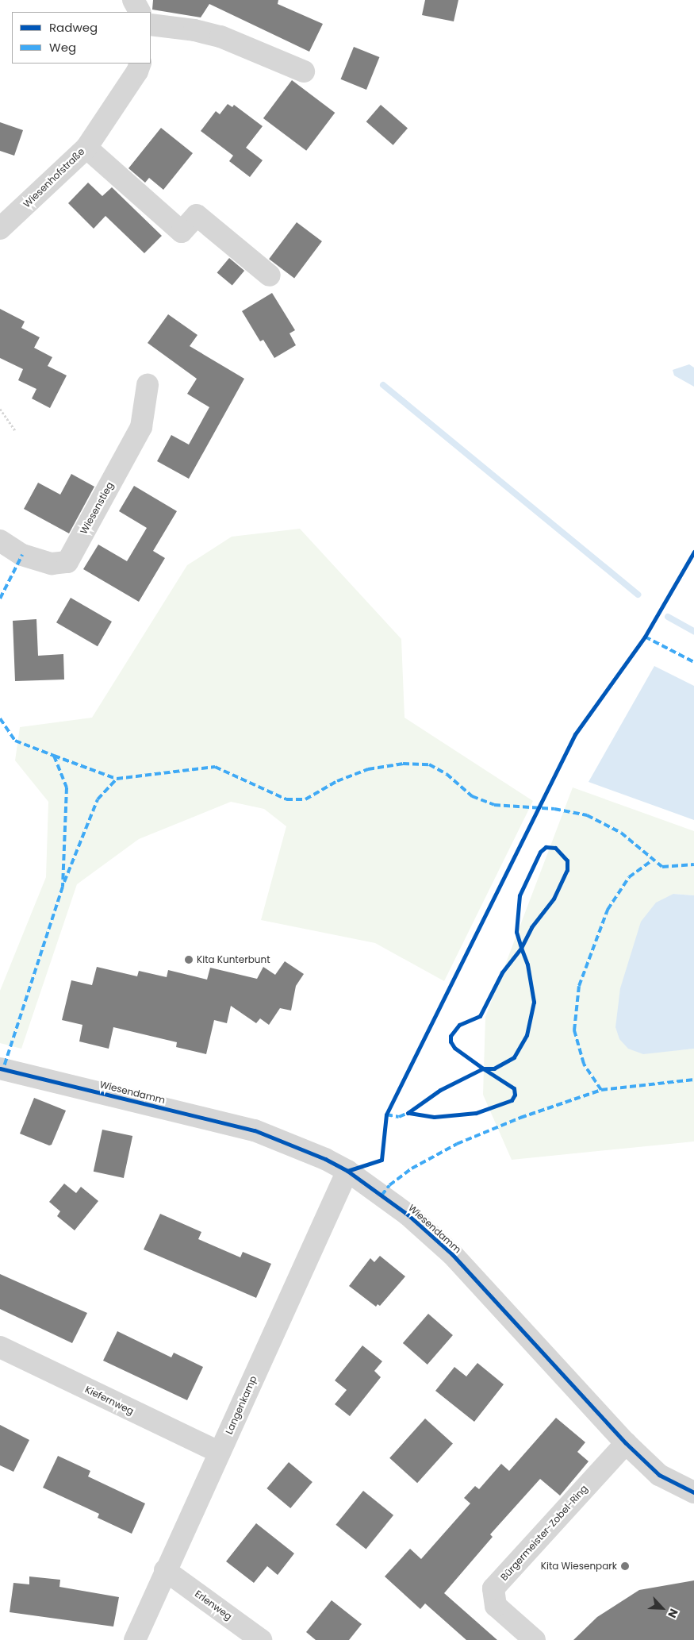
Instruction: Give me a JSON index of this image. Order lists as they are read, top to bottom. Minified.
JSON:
{"streets":{"street":["Wiesenhofstraße","Wiesenstieg","Wiesendamm","Kiefernweg","Langenkamp","Bürgermeister-Zobel-Ring","Erlenweg"]},"crossings":[["Wiesendamm","Langenkamp"],["Wiesendamm","Bürgermeister-Zobel-Ring"],["Kiefernweg","Langenkamp"],["Langenkamp","Erlenweg"]],"places":["Kita Kunterbunt","Kita Wiesenpark"],"legend":["Radweg","Weg"],"north":"bottom right"}
